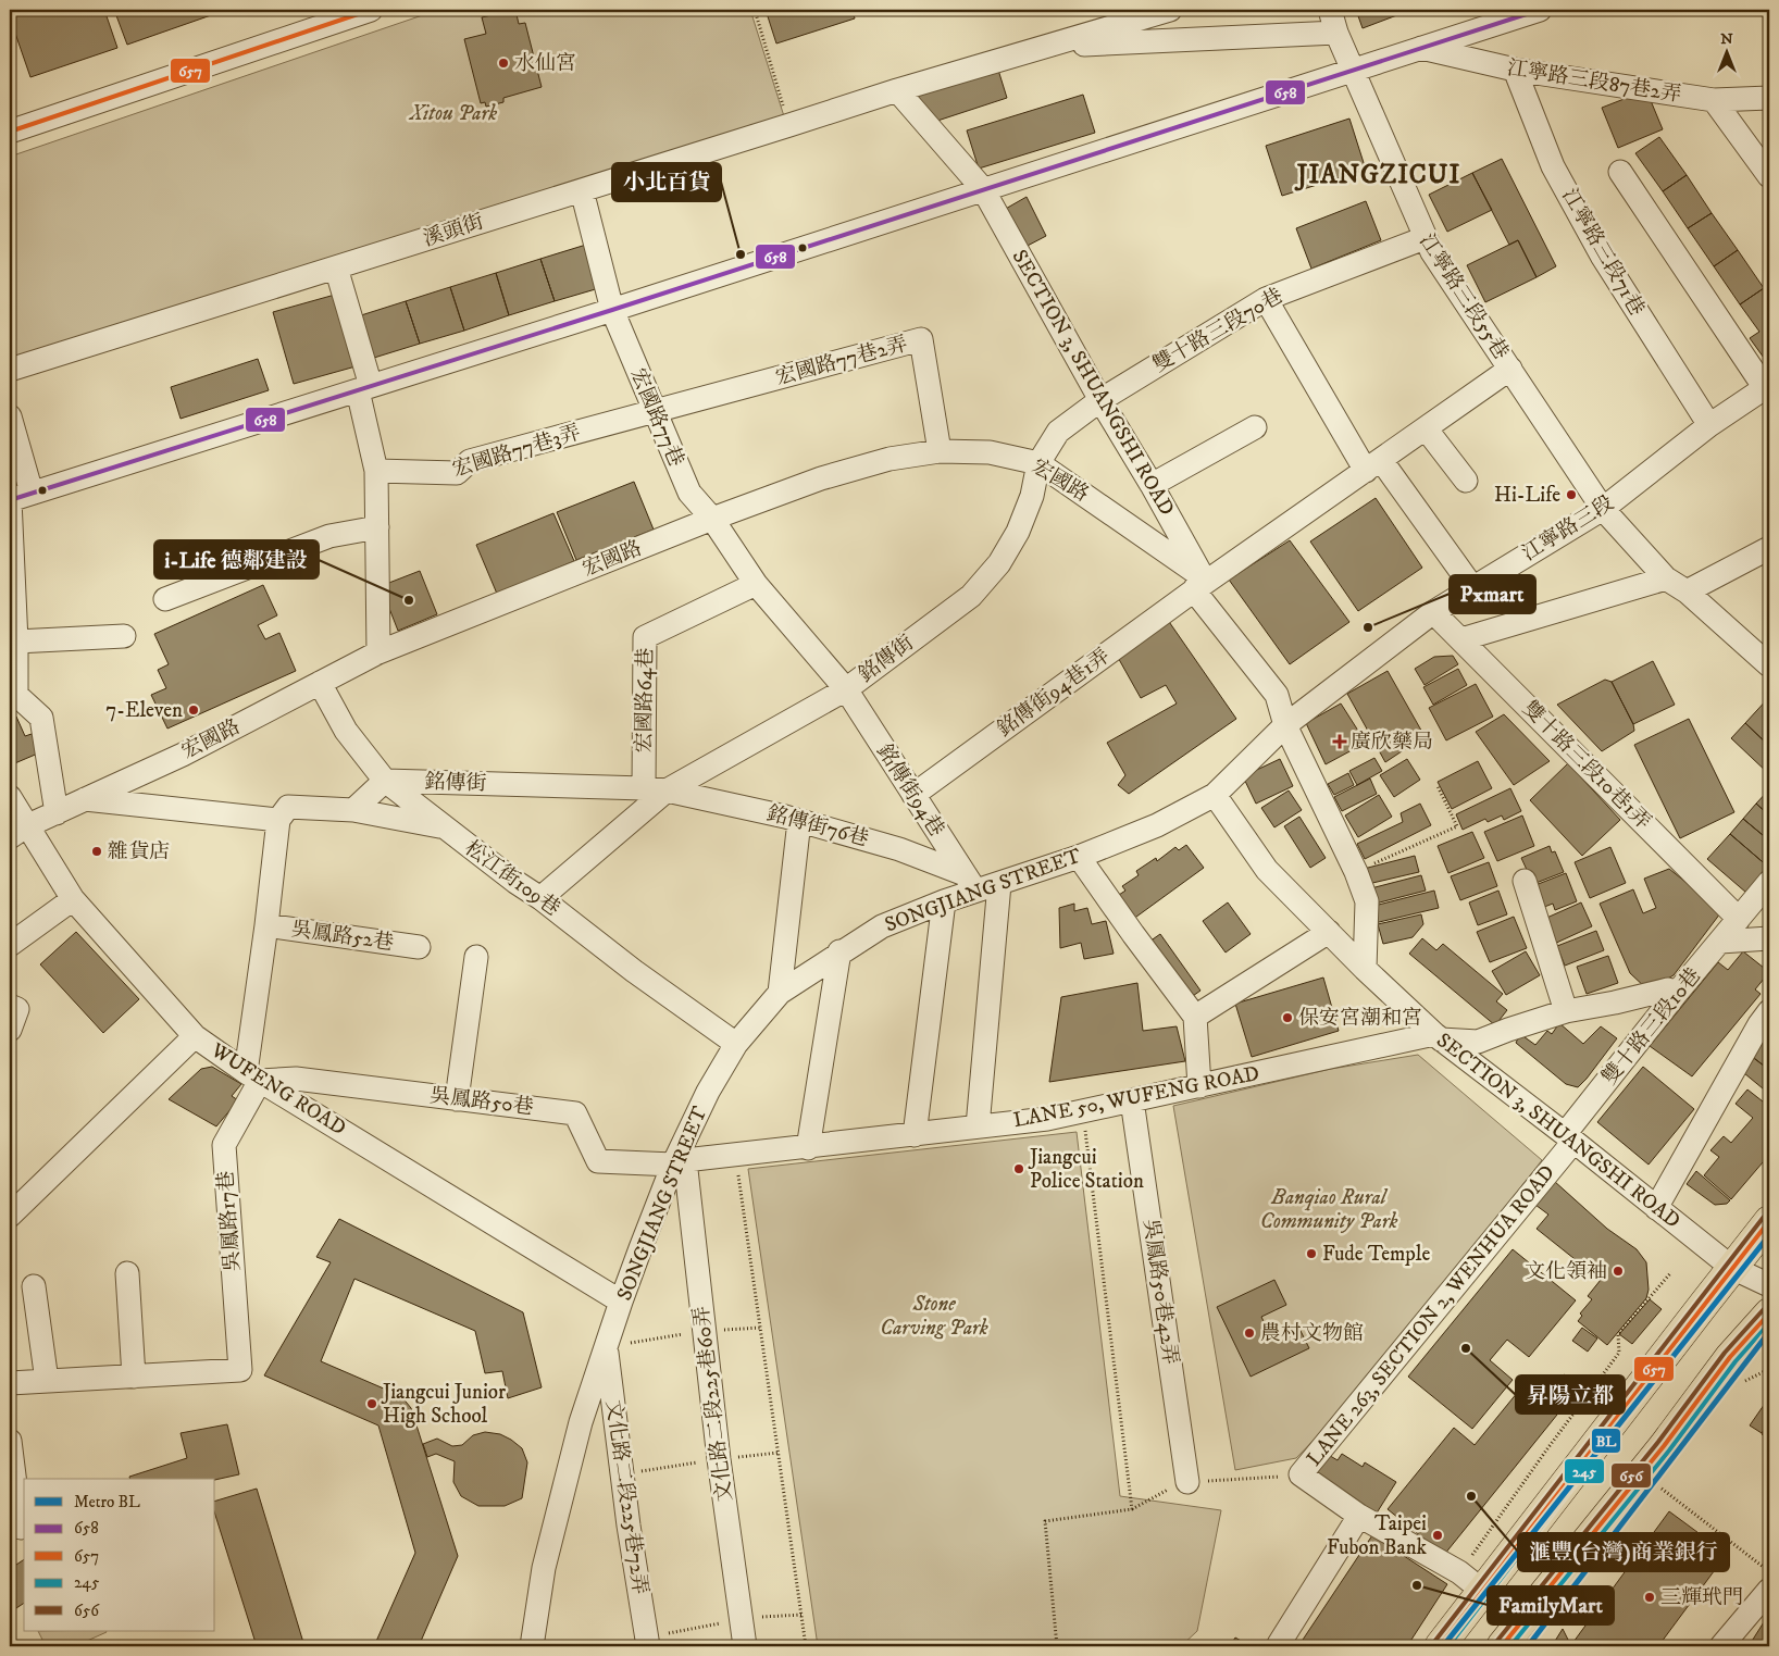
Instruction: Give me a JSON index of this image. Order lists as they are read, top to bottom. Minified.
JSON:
{"streets":{"street":["江寧路三段87巷2弄","溪頭街","江寧路三段71巷","江寧路三段55巷","雙十路三段70巷","宏國路77巷2弄","SECTION 3, SHUANGSHI ROAD","宏國路77巷","宏國路77巷3弄","宏國路","江寧路三段","銘傳街","銘傳街94巷1弄","宏國路64巷","雙十路三段10巷1弄","銘傳街94巷","銘傳街76巷","松江街109巷","SONGJIANG STREET","吳鳳路52巷","雙十路三段10巷","WUFENG ROAD","LANE 50, WUFENG ROAD","吳鳳路50巷","吳鳳路17巷","吳鳳路50巷42弄","LANE 263, SECTION 2, WENHUA ROAD","文化路二段225巷60弄","文化路二段225巷72弄"]},"crossings":[["江寧路三段87巷2弄","江寧路三段71巷"],["溪頭街","SECTION 3, SHUANGSHI ROAD"],["溪頭街","宏國路77巷"],["江寧路三段71巷","江寧路三段"],["江寧路三段55巷","雙十路三段70巷"],["江寧路三段55巷","江寧路三段"],["江寧路三段55巷","銘傳街94巷1弄"],["雙十路三段70巷","SECTION 3, SHUANGSHI ROAD"],["雙十路三段70巷","宏國路"],["雙十路三段70巷","銘傳街"],["宏國路77巷2弄","宏國路77巷"],["宏國路77巷2弄","宏國路77巷3弄"],["宏國路77巷2弄","宏國路"],["SECTION 3, SHUANGSHI ROAD","宏國路"],["SECTION 3, SHUANGSHI ROAD","江寧路三段"],["SECTION 3, SHUANGSHI ROAD","銘傳街94巷1弄"],["SECTION 3, SHUANGSHI ROAD","SONGJIANG STREET"],["SECTION 3, SHUANGSHI ROAD","雙十路三段10巷"],["SECTION 3, SHUANGSHI ROAD","LANE 50, WUFENG ROAD"],["SECTION 3, SHUANGSHI ROAD","LANE 263, SECTION 2, WENHUA ROAD"],["宏國路77巷","宏國路77巷3弄"],["宏國路77巷","宏國路"],["宏國路77巷","宏國路64巷"],["宏國路77巷","銘傳街94巷"],["宏國路","銘傳街"],["宏國路","銘傳街94巷1弄"],["宏國路","松江街109巷"],["宏國路","WUFENG ROAD"],["江寧路三段","雙十路三段10巷1弄"],["江寧路三段","SONGJIANG STREET"],["銘傳街","宏國路64巷"],["銘傳街","銘傳街94巷"],["銘傳街","銘傳街76巷"],["銘傳街","松江街109巷"],["銘傳街","吳鳳路52巷"],["銘傳街94巷1弄","銘傳街94巷"],["宏國路64巷","銘傳街94巷"],["雙十路三段10巷1弄","雙十路三段10巷"],["銘傳街94巷","銘傳街76巷"],["銘傳街94巷","SONGJIANG STREET"],["銘傳街76巷","SONGJIANG STREET"],["松江街109巷","SONGJIANG STREET"],["SONGJIANG STREET","WUFENG ROAD"],["SONGJIANG STREET","LANE 50, WUFENG ROAD"],["SONGJIANG STREET","吳鳳路50巷"],["SONGJIANG STREET","文化路二段225巷60弄"],["SONGJIANG STREET","文化路二段225巷72弄"],["吳鳳路52巷","WUFENG ROAD"],["吳鳳路52巷","吳鳳路50巷"],["吳鳳路52巷","吳鳳路17巷"],["雙十路三段10巷","LANE 50, WUFENG ROAD"],["雙十路三段10巷","LANE 263, SECTION 2, WENHUA ROAD"],["WUFENG ROAD","吳鳳路50巷"],["WUFENG ROAD","吳鳳路17巷"],["LANE 50, WUFENG ROAD","吳鳳路50巷"],["LANE 50, WUFENG ROAD","吳鳳路50巷42弄"],["LANE 50, WUFENG ROAD","文化路二段225巷60弄"],["吳鳳路50巷","吳鳳路17巷"],["吳鳳路50巷","文化路二段225巷60弄"]],"districts":["JIANGZICUI"],"parks":["Xitou Park","Banqiao Rural Community Park","Stone Carving Park"],"places":{"other":["水仙宮","小北百貨","Hi-Life","i-Life 德鄰建設","Pxmart","7-Eleven","雜貨店","保安宮潮和宮","Jiangcui Police Station","Fude Temple","文化領袖","農村文物館","昇陽立都","Jiangcui Junior High School","滙豐(台灣)商業銀行","Taipei Fubon Bank","FamilyMart","三輝玳門"],"health":["廣欣藥局"]},"lines":["transit line 658","transit line 657","transit line 656","transit line 245","metro line BL"],"legend":["Metro BL","658","657","245","656"],"north":"top"}
